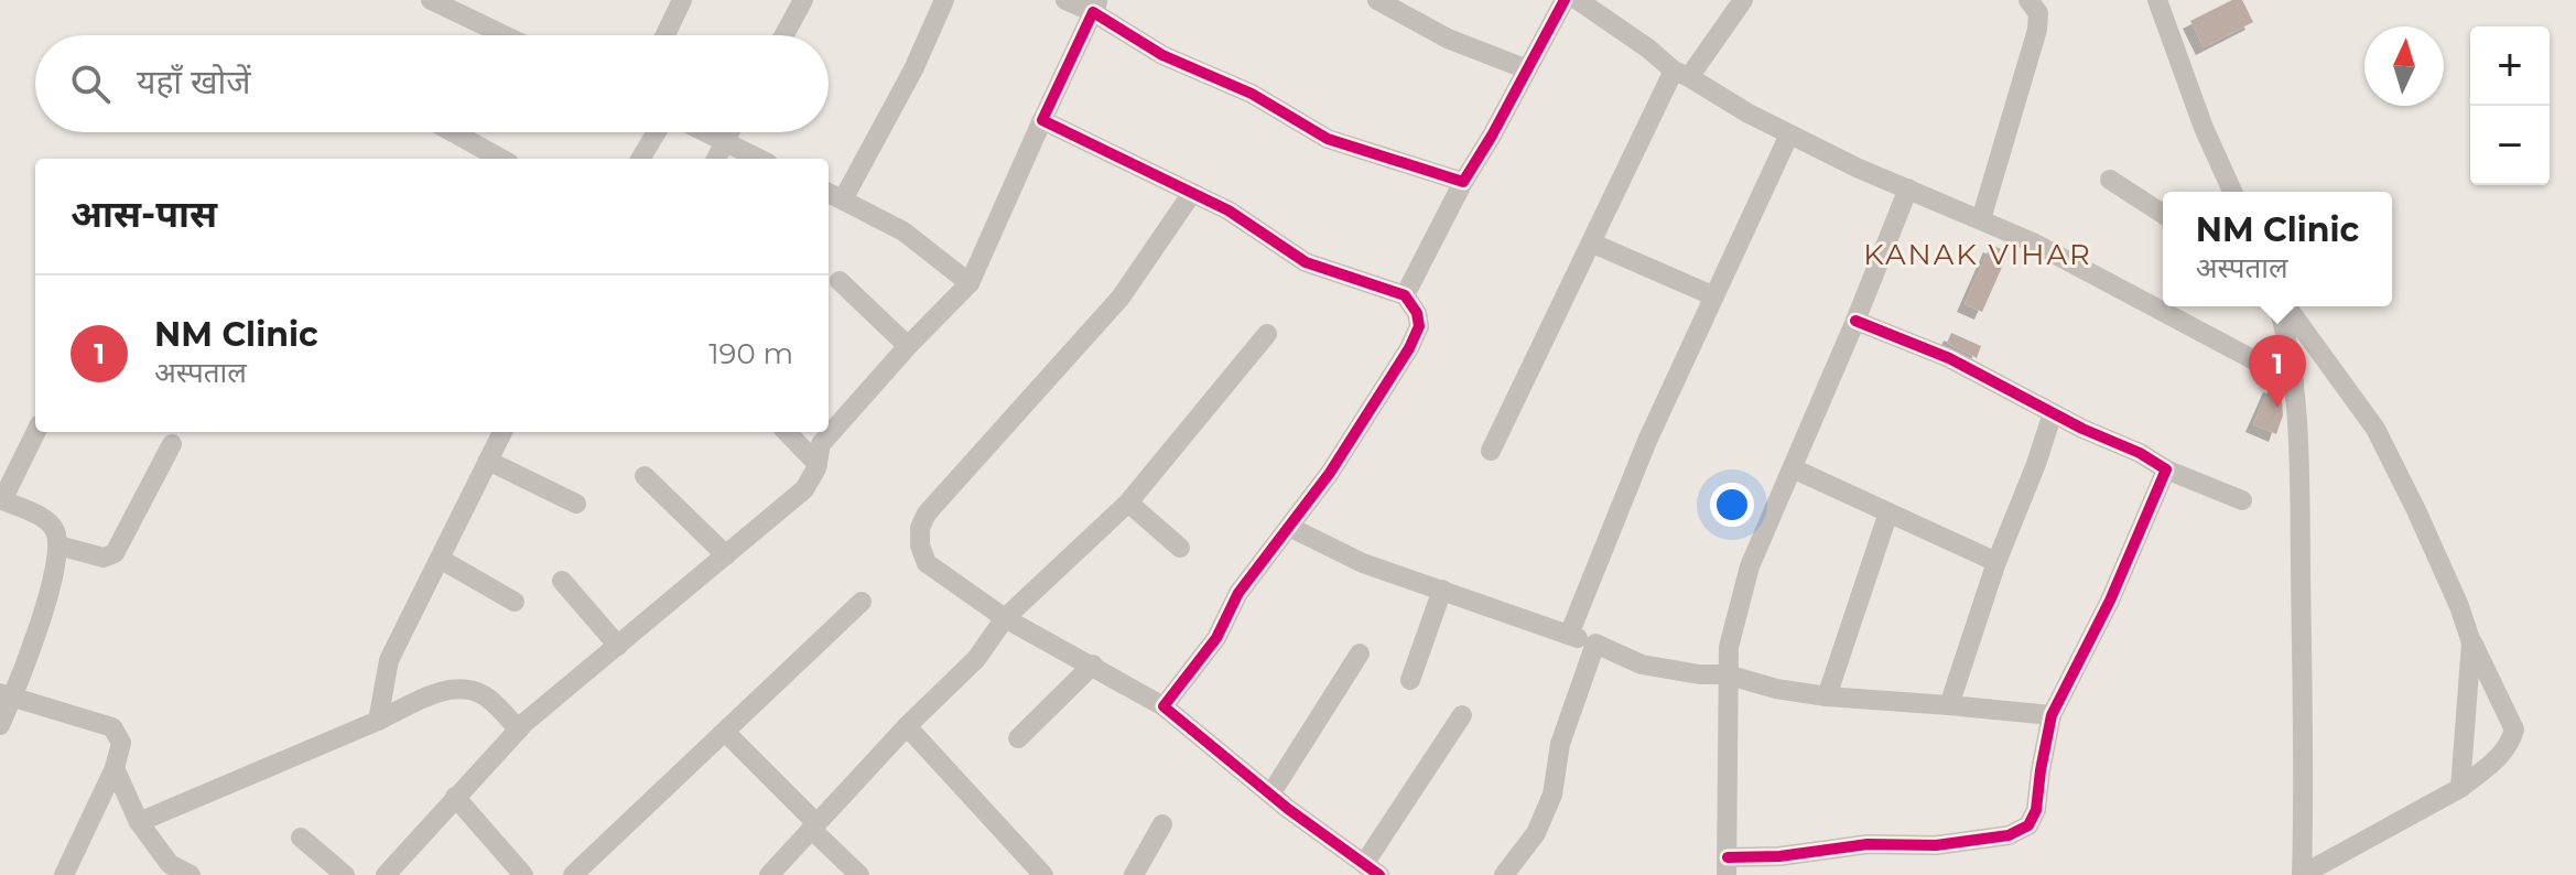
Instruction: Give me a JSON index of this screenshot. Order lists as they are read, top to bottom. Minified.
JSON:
{"districts":["KANAK VIHAR"],"north":"top","page":{"map_buttons":["+","−"],"search":"यहाँ खोजें","heading":"आस-पास","popup":["NM Clinic","अस्पताल"],"list":[{"mark":"1","name":"NM Clinic","note":"अस्पताल","value":"190 m"}],"pins":"1"}}
